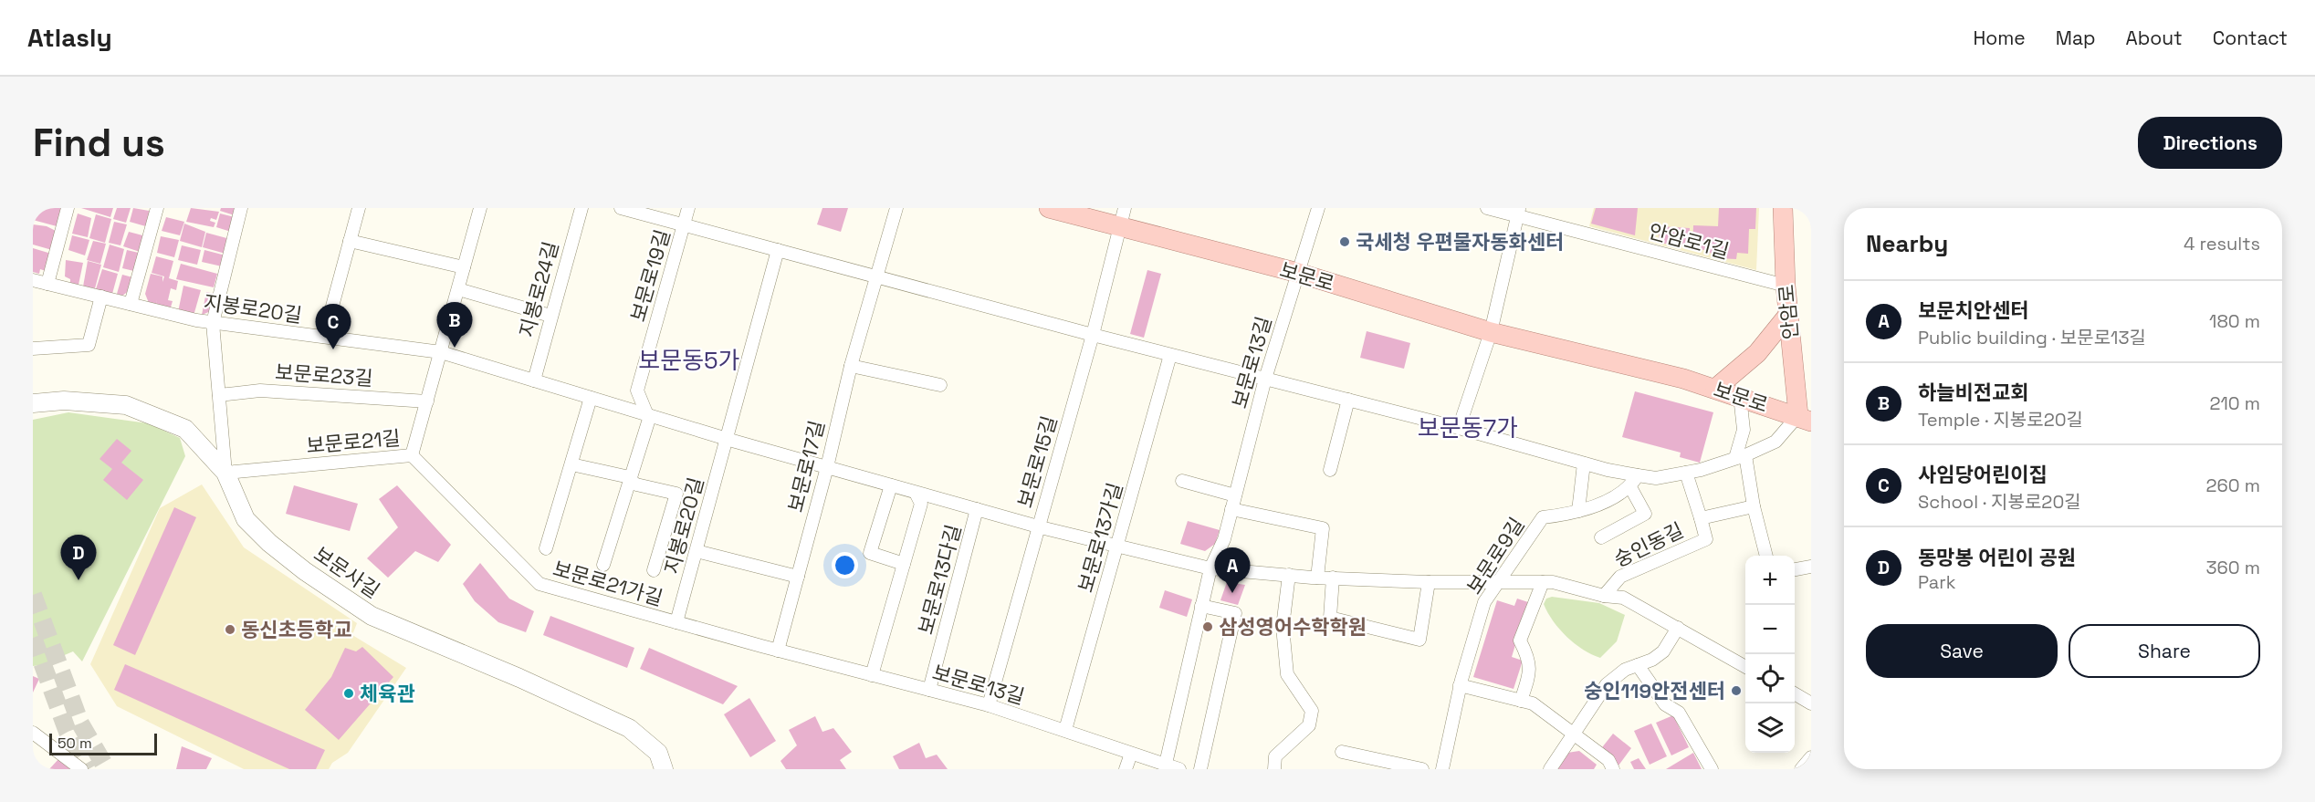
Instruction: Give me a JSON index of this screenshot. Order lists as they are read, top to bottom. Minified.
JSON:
{"streets":{"main road":["보문로","안암로"],"street":["안암로1길","보문로19길","지봉로24길","지봉로20길","보문로13길","보문로23길","보문로21길","보문로15길","보문로17길","보문로13가길","숭인동길","보문로9길","보문사길","보문로13다길","보문로21가길"]},"crossings":[["안암로1길","안암로"],["보문로19길","지봉로20길"],["보문로","안암로"],["보문로","보문로13길"],["보문로","보문로15길"],["지봉로24길","지봉로20길"],["지봉로20길","보문로21길"],["지봉로20길","보문로17길"],["지봉로20길","보문로13다길"],["지봉로20길","보문로21가길"],["보문로13길","보문로15길"],["보문로13길","보문로17길"],["보문로13길","보문로13가길"],["보문로13길","보문로13다길"],["보문로13길","보문로21가길"],["보문로23길","보문로21길"],["보문로21길","보문사길"],["보문로21길","보문로21가길"],["보문로15길","보문로13다길"],["보문로17길","보문로13다길"],["보문로17길","보문로21가길"],["보문로13가길","보문로13다길"],["숭인동길","보문로9길"],["숭인동길","보문로13다길"]],"districts":["보문동5가","보문동7가"],"places":["국세청 우편물자동화센터","삼성영어수학학원","동신초등학교","숭인119안전센터","체육관"],"scale_bar":"50 m","page":{"header":"Atlasly","nav":["Home","Map","About","Contact"],"buttons":["Directions",["Save","Share"]],"title":"Find us","heading":["Nearby","4 results"],"list":[{"mark":"A","name":"보문치안센터","note":"Public building · 보문로13길","value":"180 m"},{"mark":"B","name":"하늘비전교회","note":"Temple · 지봉로20길","value":"210 m"},{"mark":"C","name":"사임당어린이집","note":"School · 지봉로20길","value":"260 m"},{"mark":"D","name":"동망봉 어린이 공원","note":"Park","value":"360 m"}],"pins":["B","C","D","A"],"map_buttons":["+","−"],"scale":"50 m"}}
